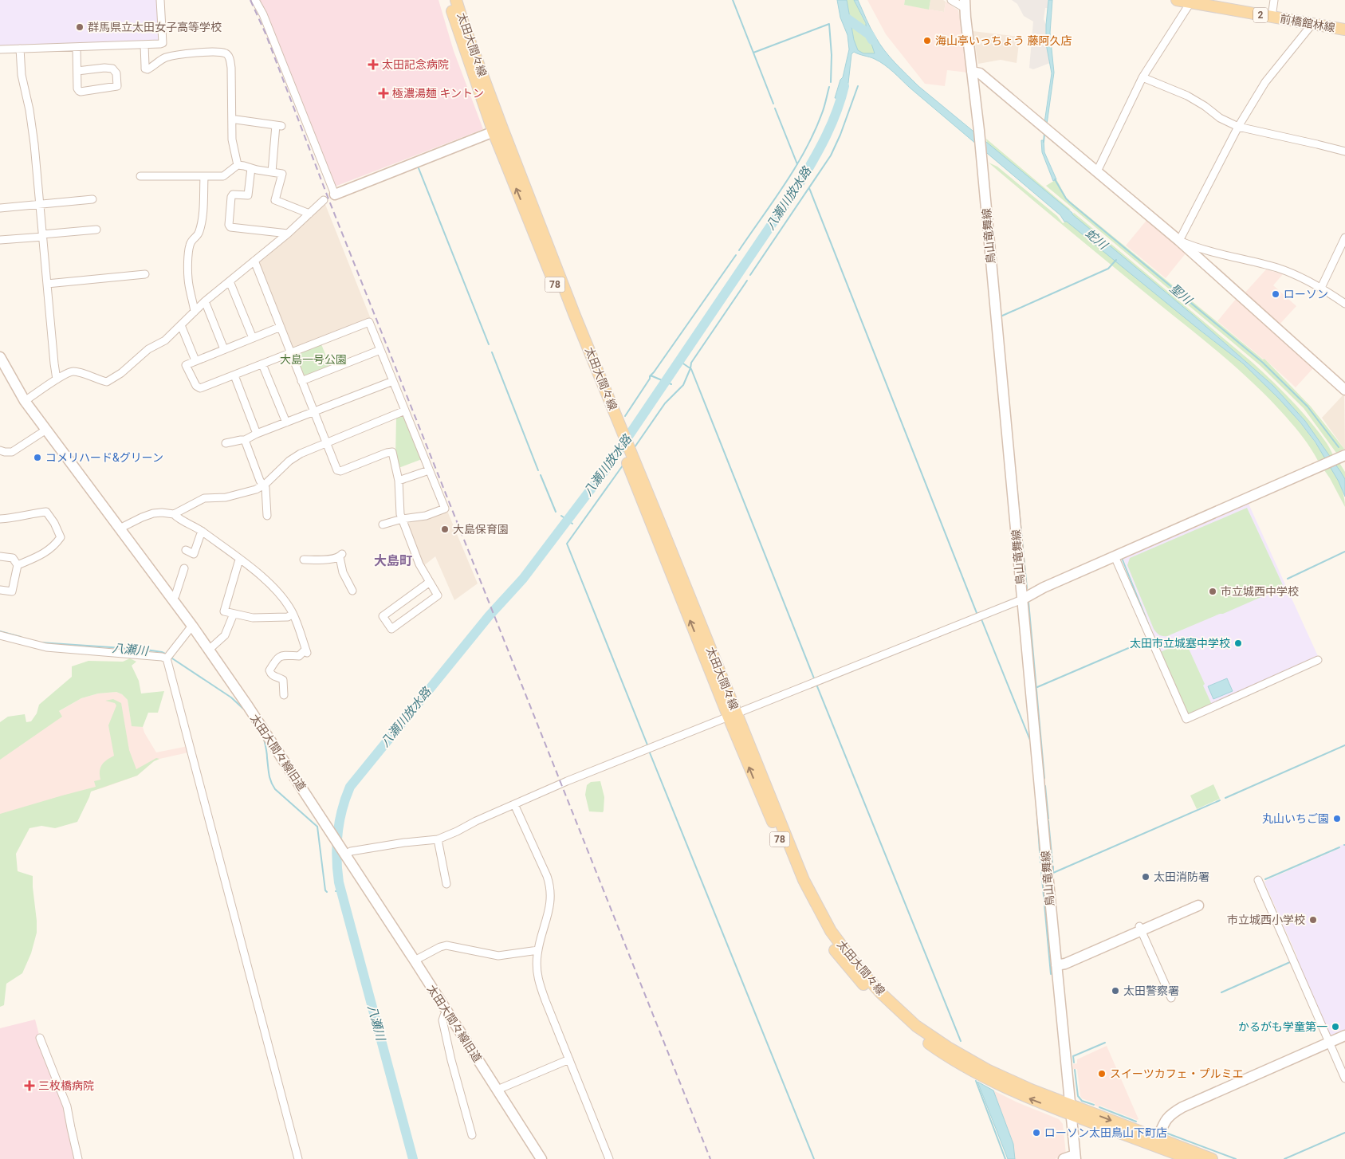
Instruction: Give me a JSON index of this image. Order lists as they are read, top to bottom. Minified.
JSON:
{"streets":{"main road":["2","前橋館林線","太田大間々線","78"],"street":["鳥山竜舞線","太田大間々線旧道"]},"crossings":[["太田大間々線","鳥山竜舞線"]],"districts":["大島町"],"water":["八瀬川放水路","蛇川","聖川","八瀬川"],"parks":["大島一号公園"],"places":{"other":["群馬県立太田女子高等学校","海山亭いっちょう 藤阿久店","ローソン","コメリハード&グリーン","大島保育園","市立城西中学校","太田市立城塞中学校","丸山いちご園","太田消防署","市立城西小学校","太田警察署","かるがも学童第一","スイーツカフェ・プルミエ","ローソン太田鳥山下町店"],"health":["太田記念病院","極濃湯麺 キントン","三枚橋病院"]}}
